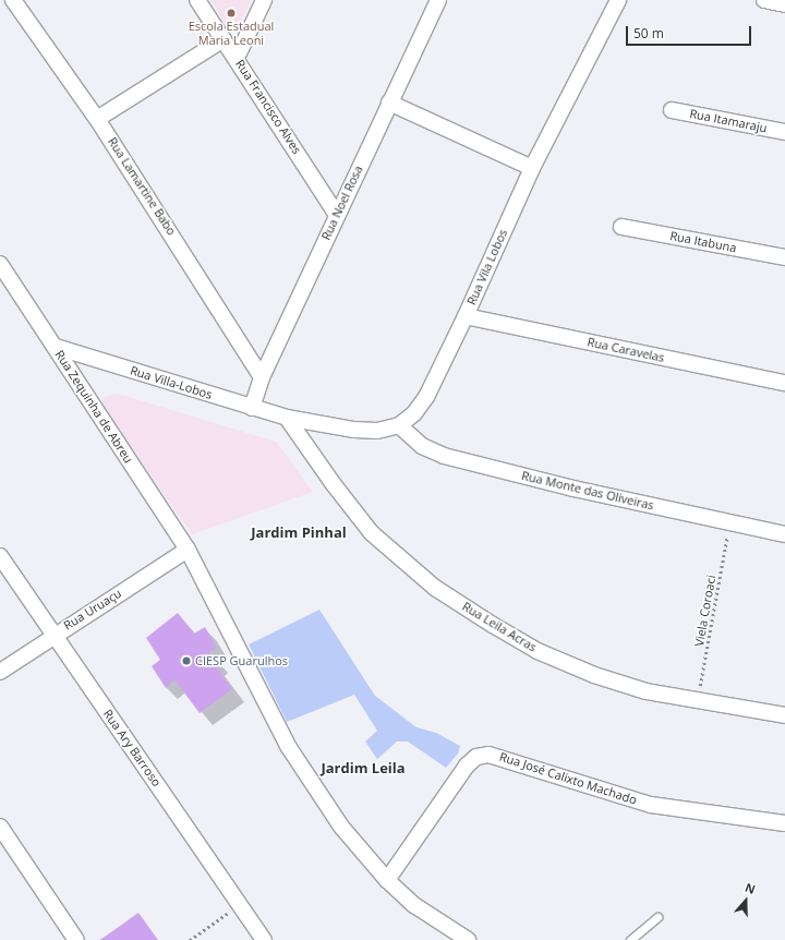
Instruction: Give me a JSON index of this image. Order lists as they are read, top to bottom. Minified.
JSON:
{"streets":{"street":["Rua Francisco Alves","Rua Itamaraju","Rua Lamartine Babo","Rua Noel Rosa","Rua Itabuna","Rua Vila Lobos","Rua Caravelas","Rua Villa-Lobos","Rua Zequinha de Abreu","Rua Monte das Oliveiras","Rua Uruaçu","Rua Leila Acras","Rua Ary Barroso","Rua José Calixto Machado"],"path":["Viela Coroaci"]},"crossings":[["Rua Francisco Alves","Rua Noel Rosa"],["Rua Lamartine Babo","Rua Noel Rosa"],["Rua Noel Rosa","Rua Villa-Lobos"],["Rua Vila Lobos","Rua Caravelas"],["Rua Vila Lobos","Rua Monte das Oliveiras"],["Rua Villa-Lobos","Rua Zequinha de Abreu"],["Rua Villa-Lobos","Rua Leila Acras"],["Rua Zequinha de Abreu","Rua Uruaçu"],["Rua Zequinha de Abreu","Rua José Calixto Machado"],["Rua Monte das Oliveiras","Viela Coroaci"],["Rua Uruaçu","Rua Ary Barroso"],["Viela Coroaci","Rua Leila Acras"]],"districts":["Jardim Pinhal","Jardim Leila"],"places":["Escola Estadual Maria Leoni","CIESP Guarulhos"],"scale_bar":"50 m","north":"top"}
